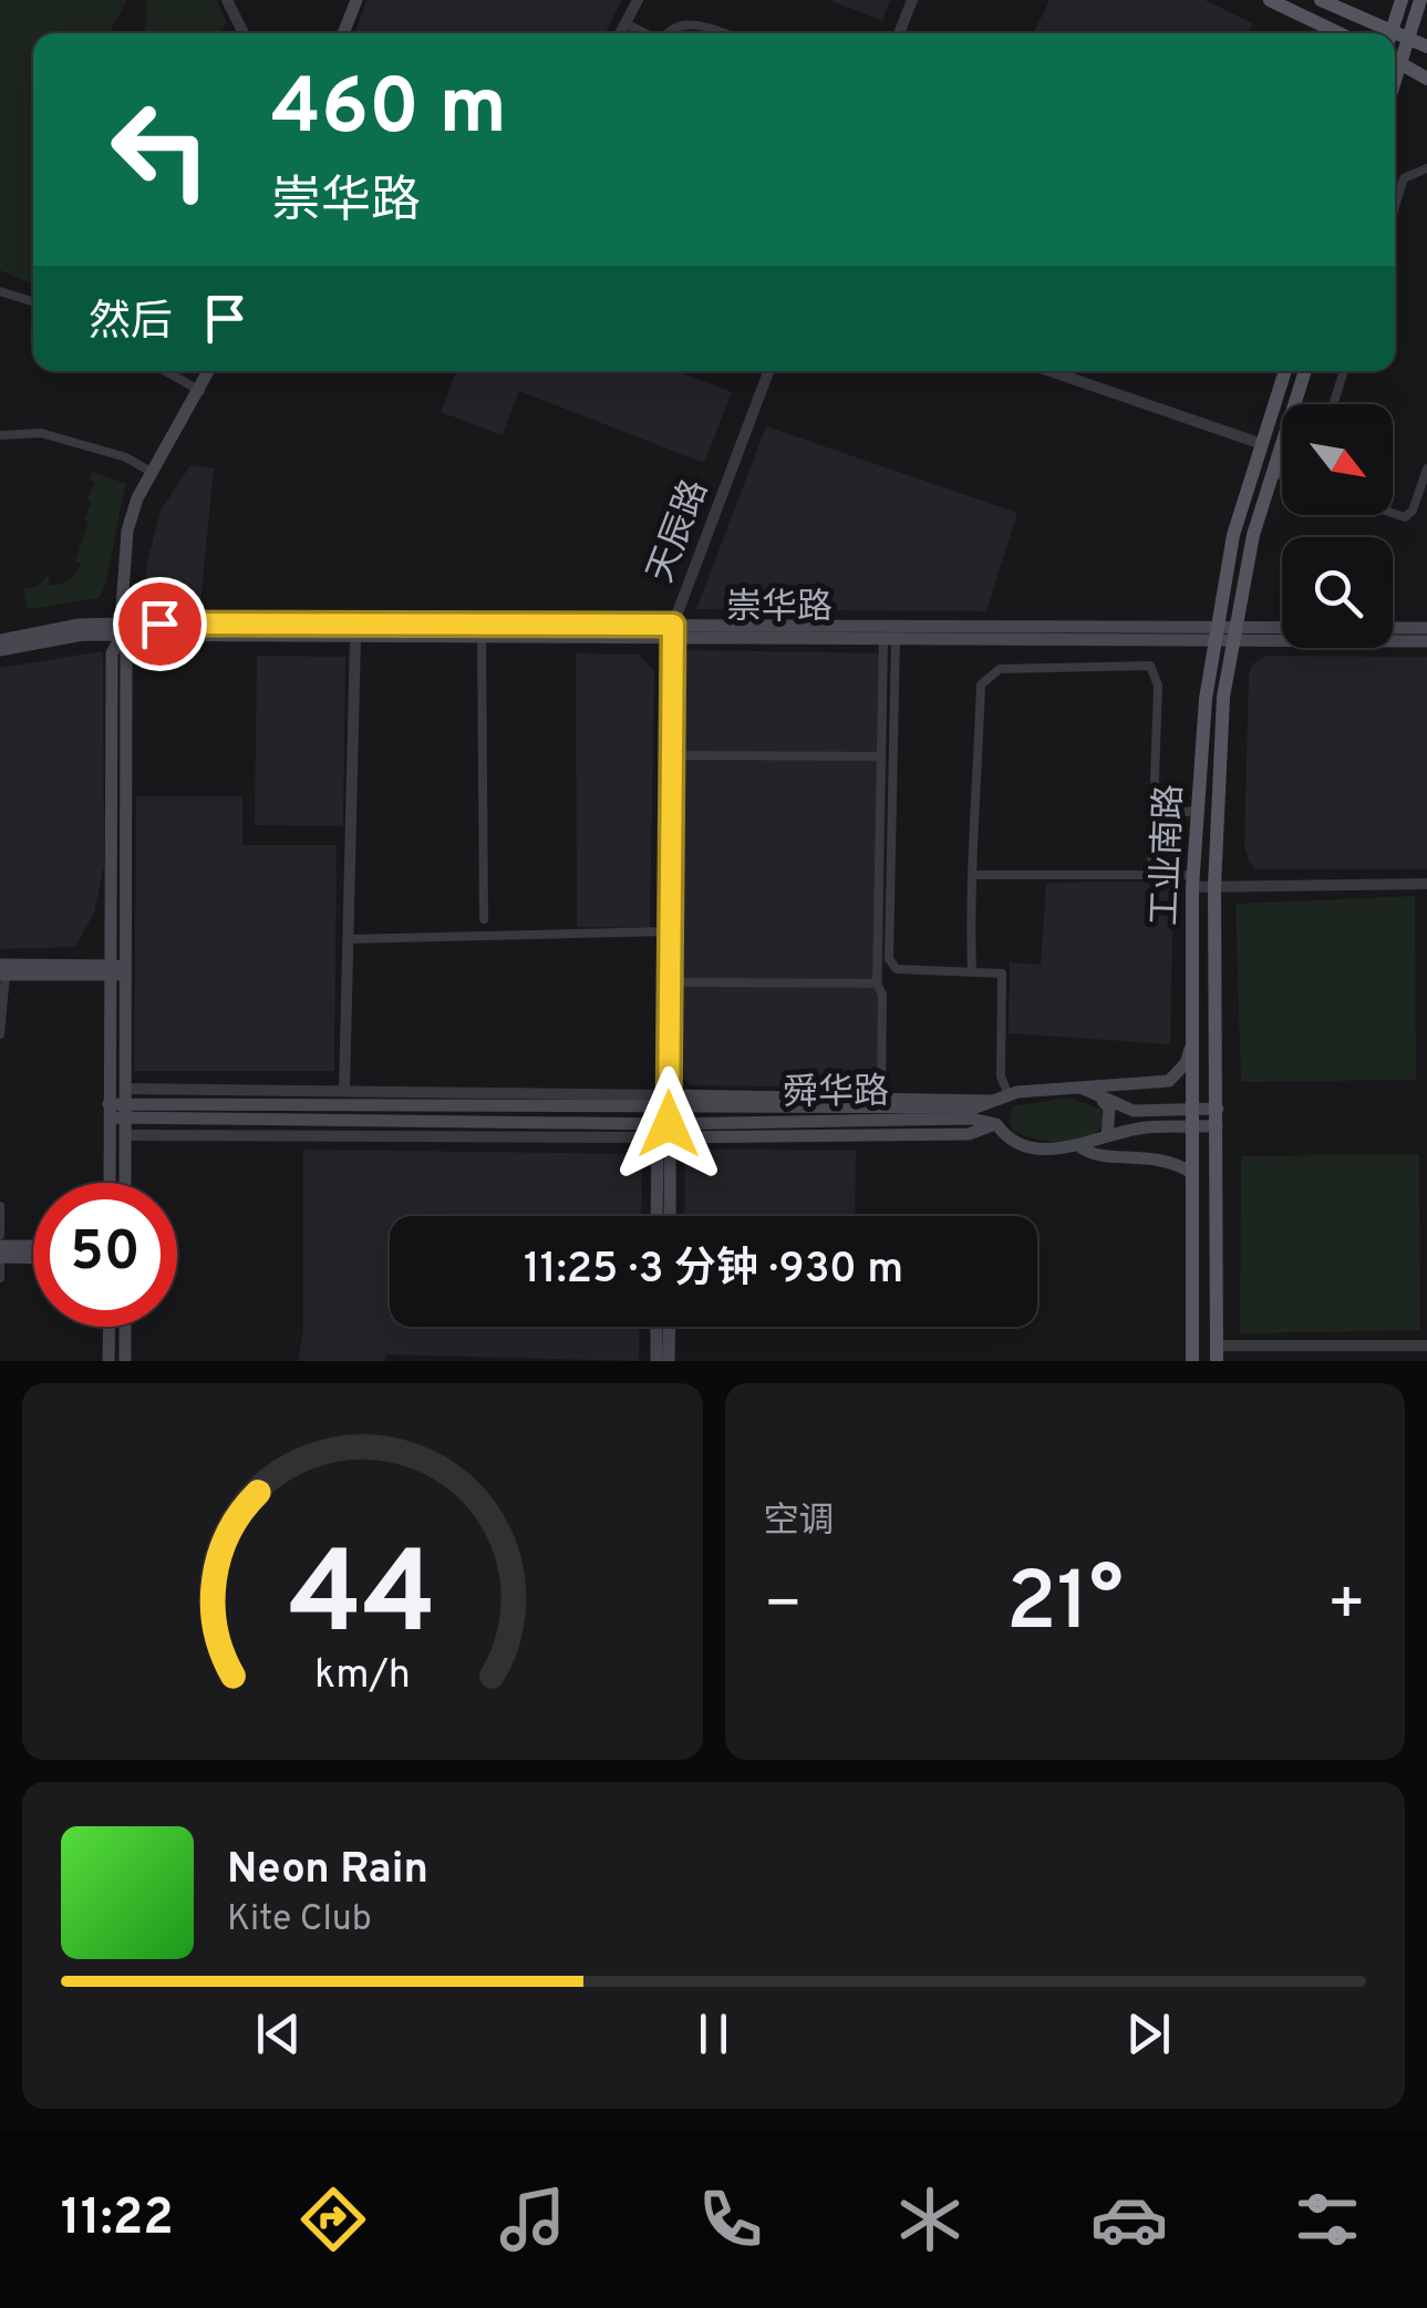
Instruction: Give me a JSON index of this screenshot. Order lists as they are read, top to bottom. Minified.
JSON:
{"streets":{"main road":["天辰路","崇华路","工业南路","舜华路"]},"crossings":[["天辰路","崇华路"],["天辰路","舜华路"],["崇华路","工业南路"],["工业南路","舜华路"]],"north":"bottom right","page":{"turn":["460 m","崇华路"],"then":"然后","limit":"50","trip":"11:25 · 3 分钟 · 930 m","tile":"空调","heat":["−","21°","+"],"song":["Neon Rain","Kite Club"],"tabs":"11:22","gauge":["44","km/h"]}}
